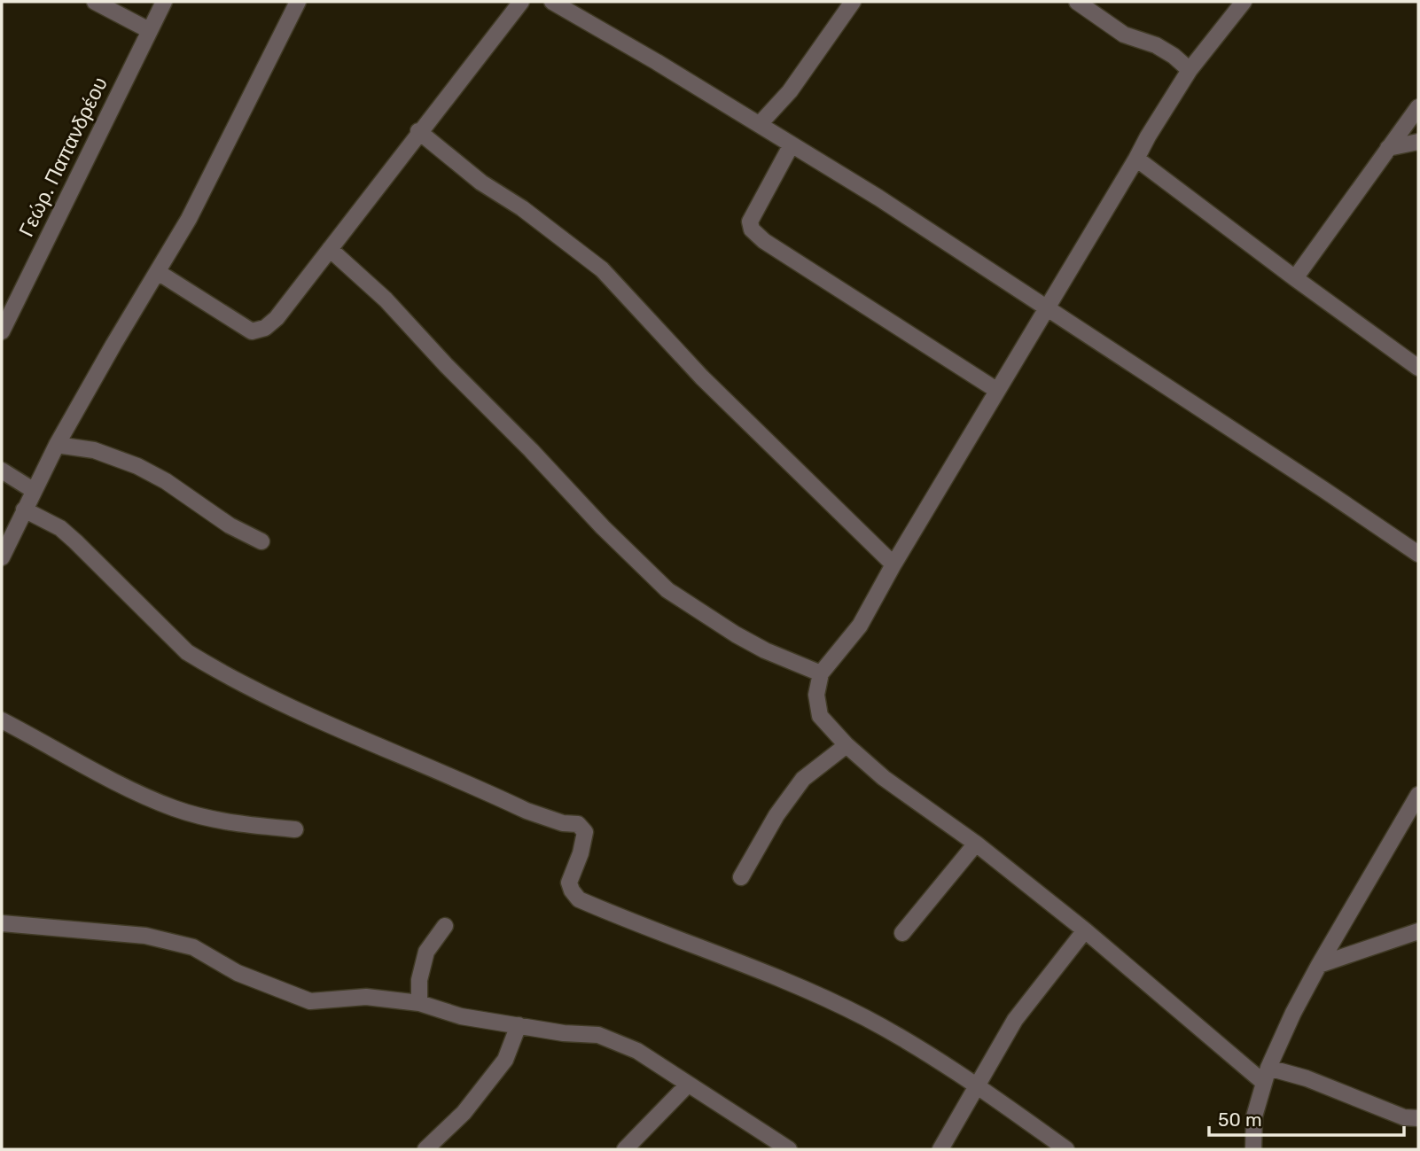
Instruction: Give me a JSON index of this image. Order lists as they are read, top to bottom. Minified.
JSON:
{"streets":{"street":["Γεώρ. Παπανδρέου"]},"scale_bar":"50 m"}
